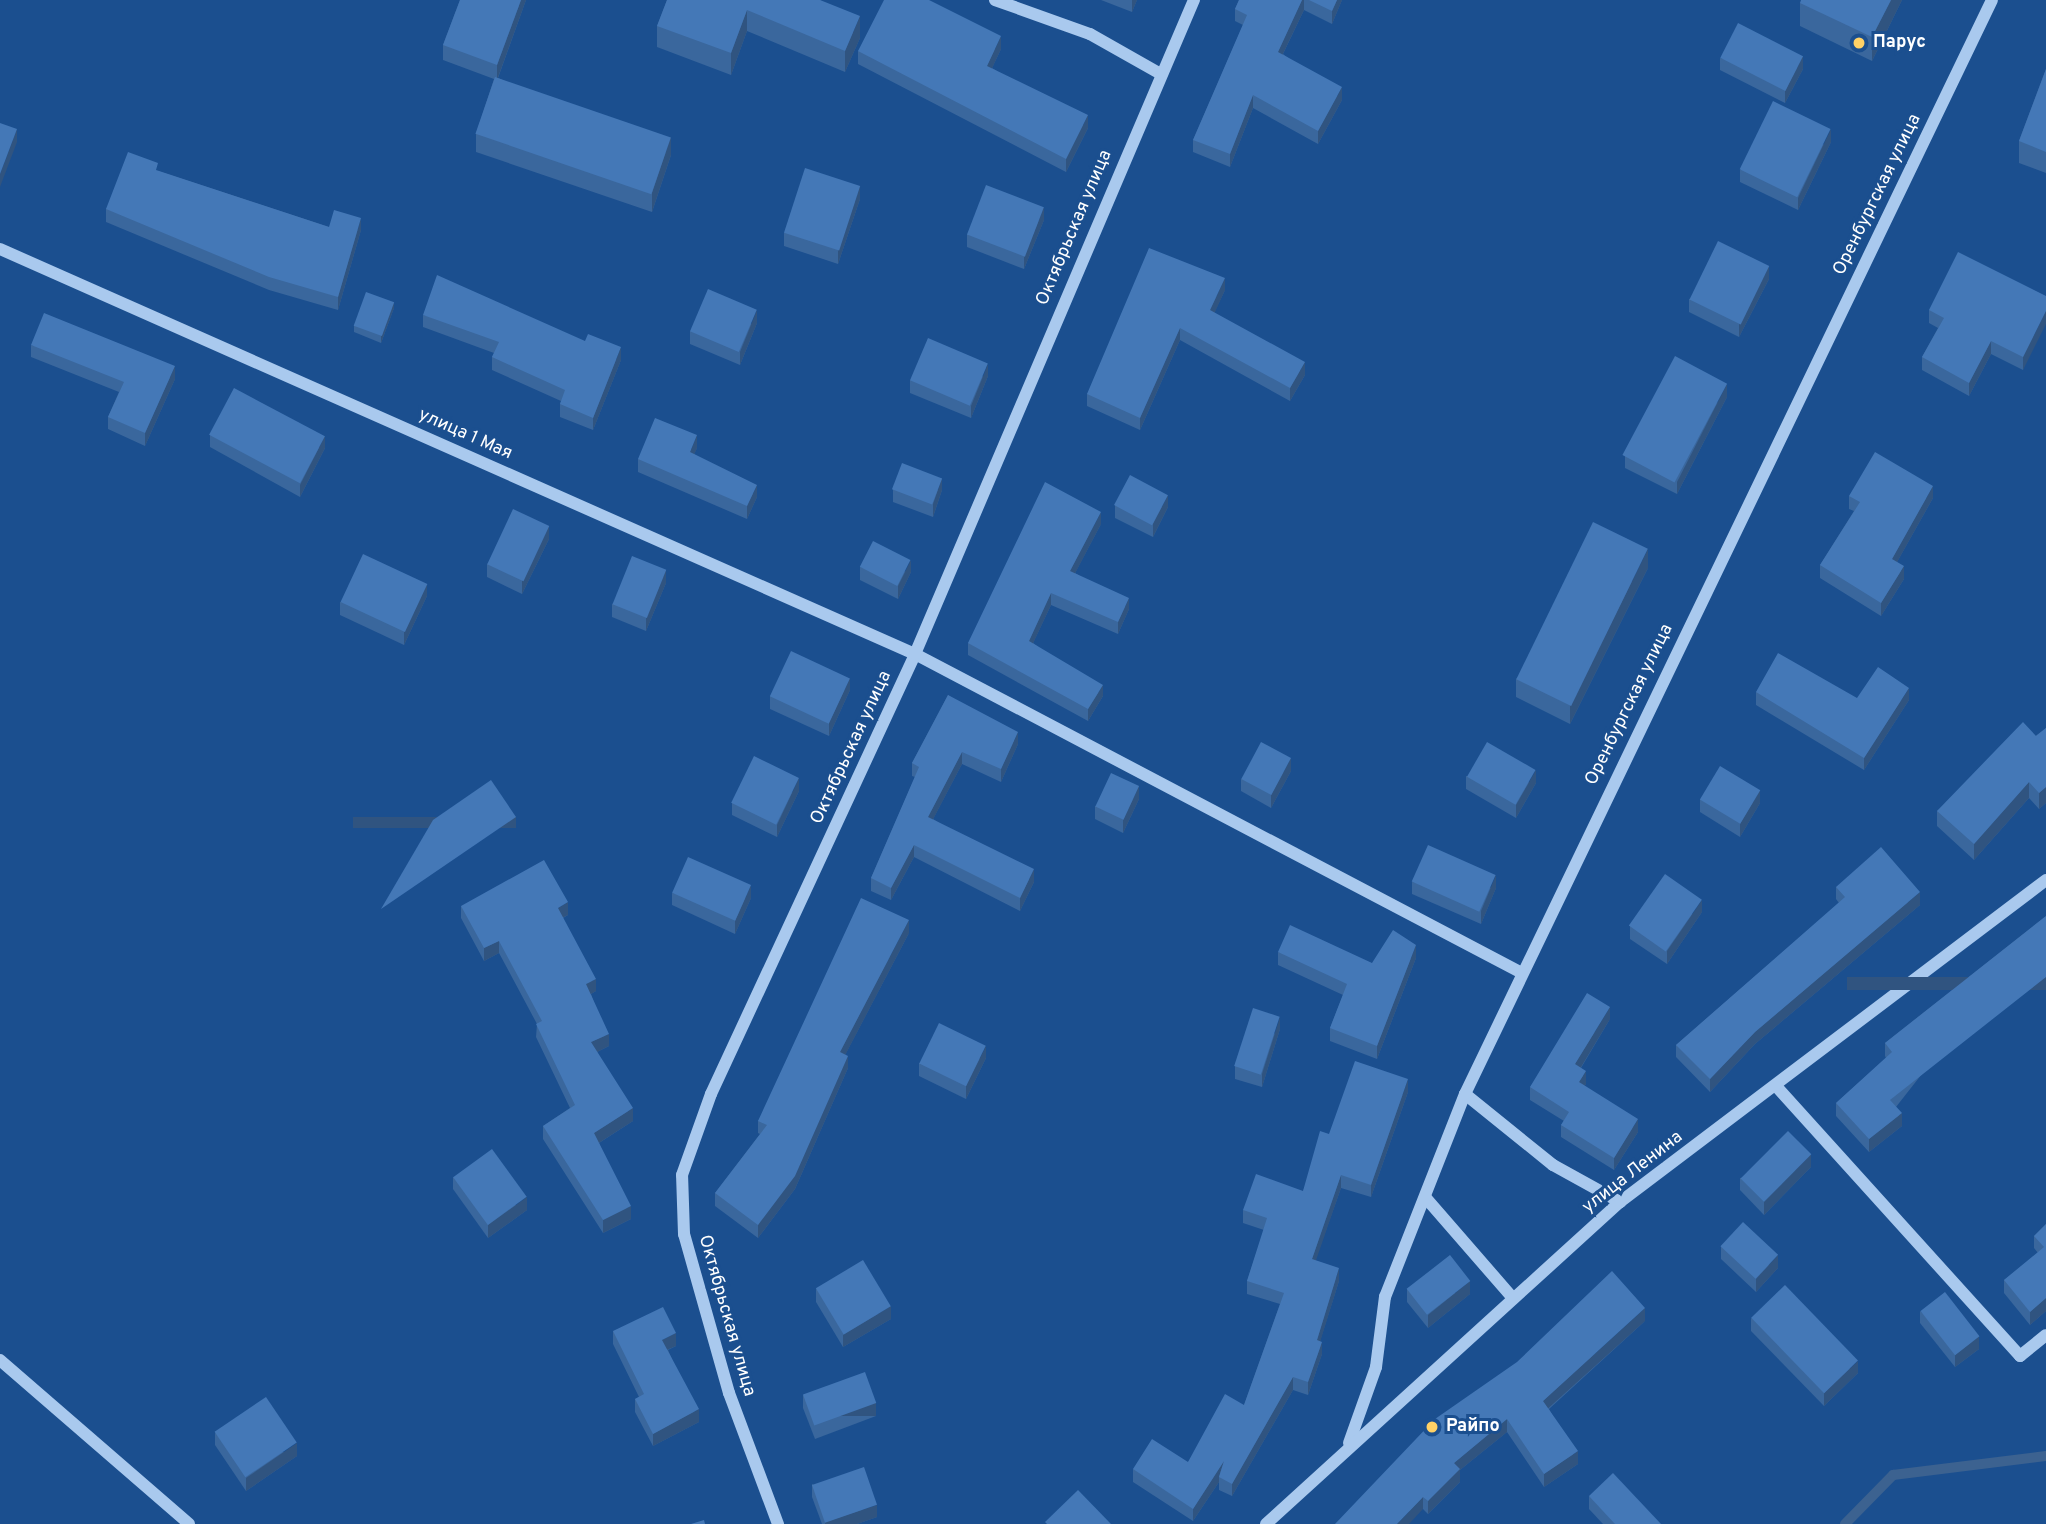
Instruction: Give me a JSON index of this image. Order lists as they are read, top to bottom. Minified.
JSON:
{"streets":{"street":["Оренбургская улица","Октябрьская улица","улица 1 Мая","улица Ленина"]},"crossings":[["Оренбургская улица","улица 1 Мая"],["Оренбургская улица","улица Ленина"],["Октябрьская улица","улица 1 Мая"]],"places":["Парус","Райпо"]}
